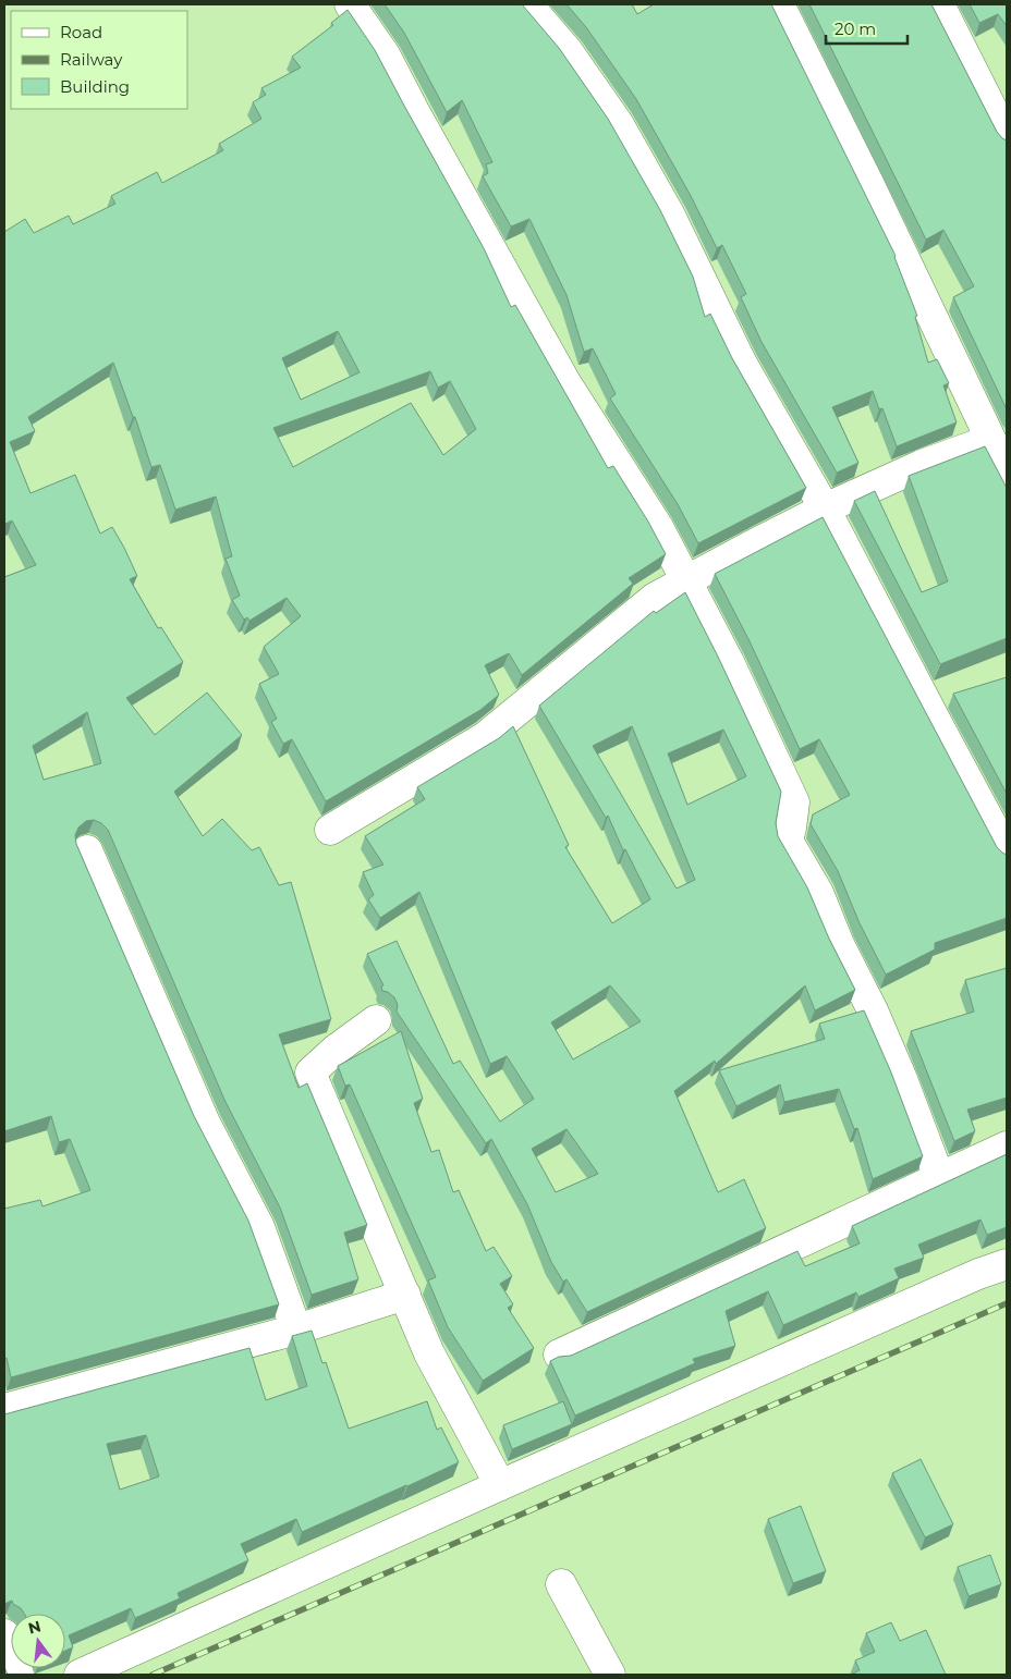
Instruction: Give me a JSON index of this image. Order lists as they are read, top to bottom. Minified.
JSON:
{"legend":["Road","Railway","Building"],"scale_bar":"20 m","north":"top"}
